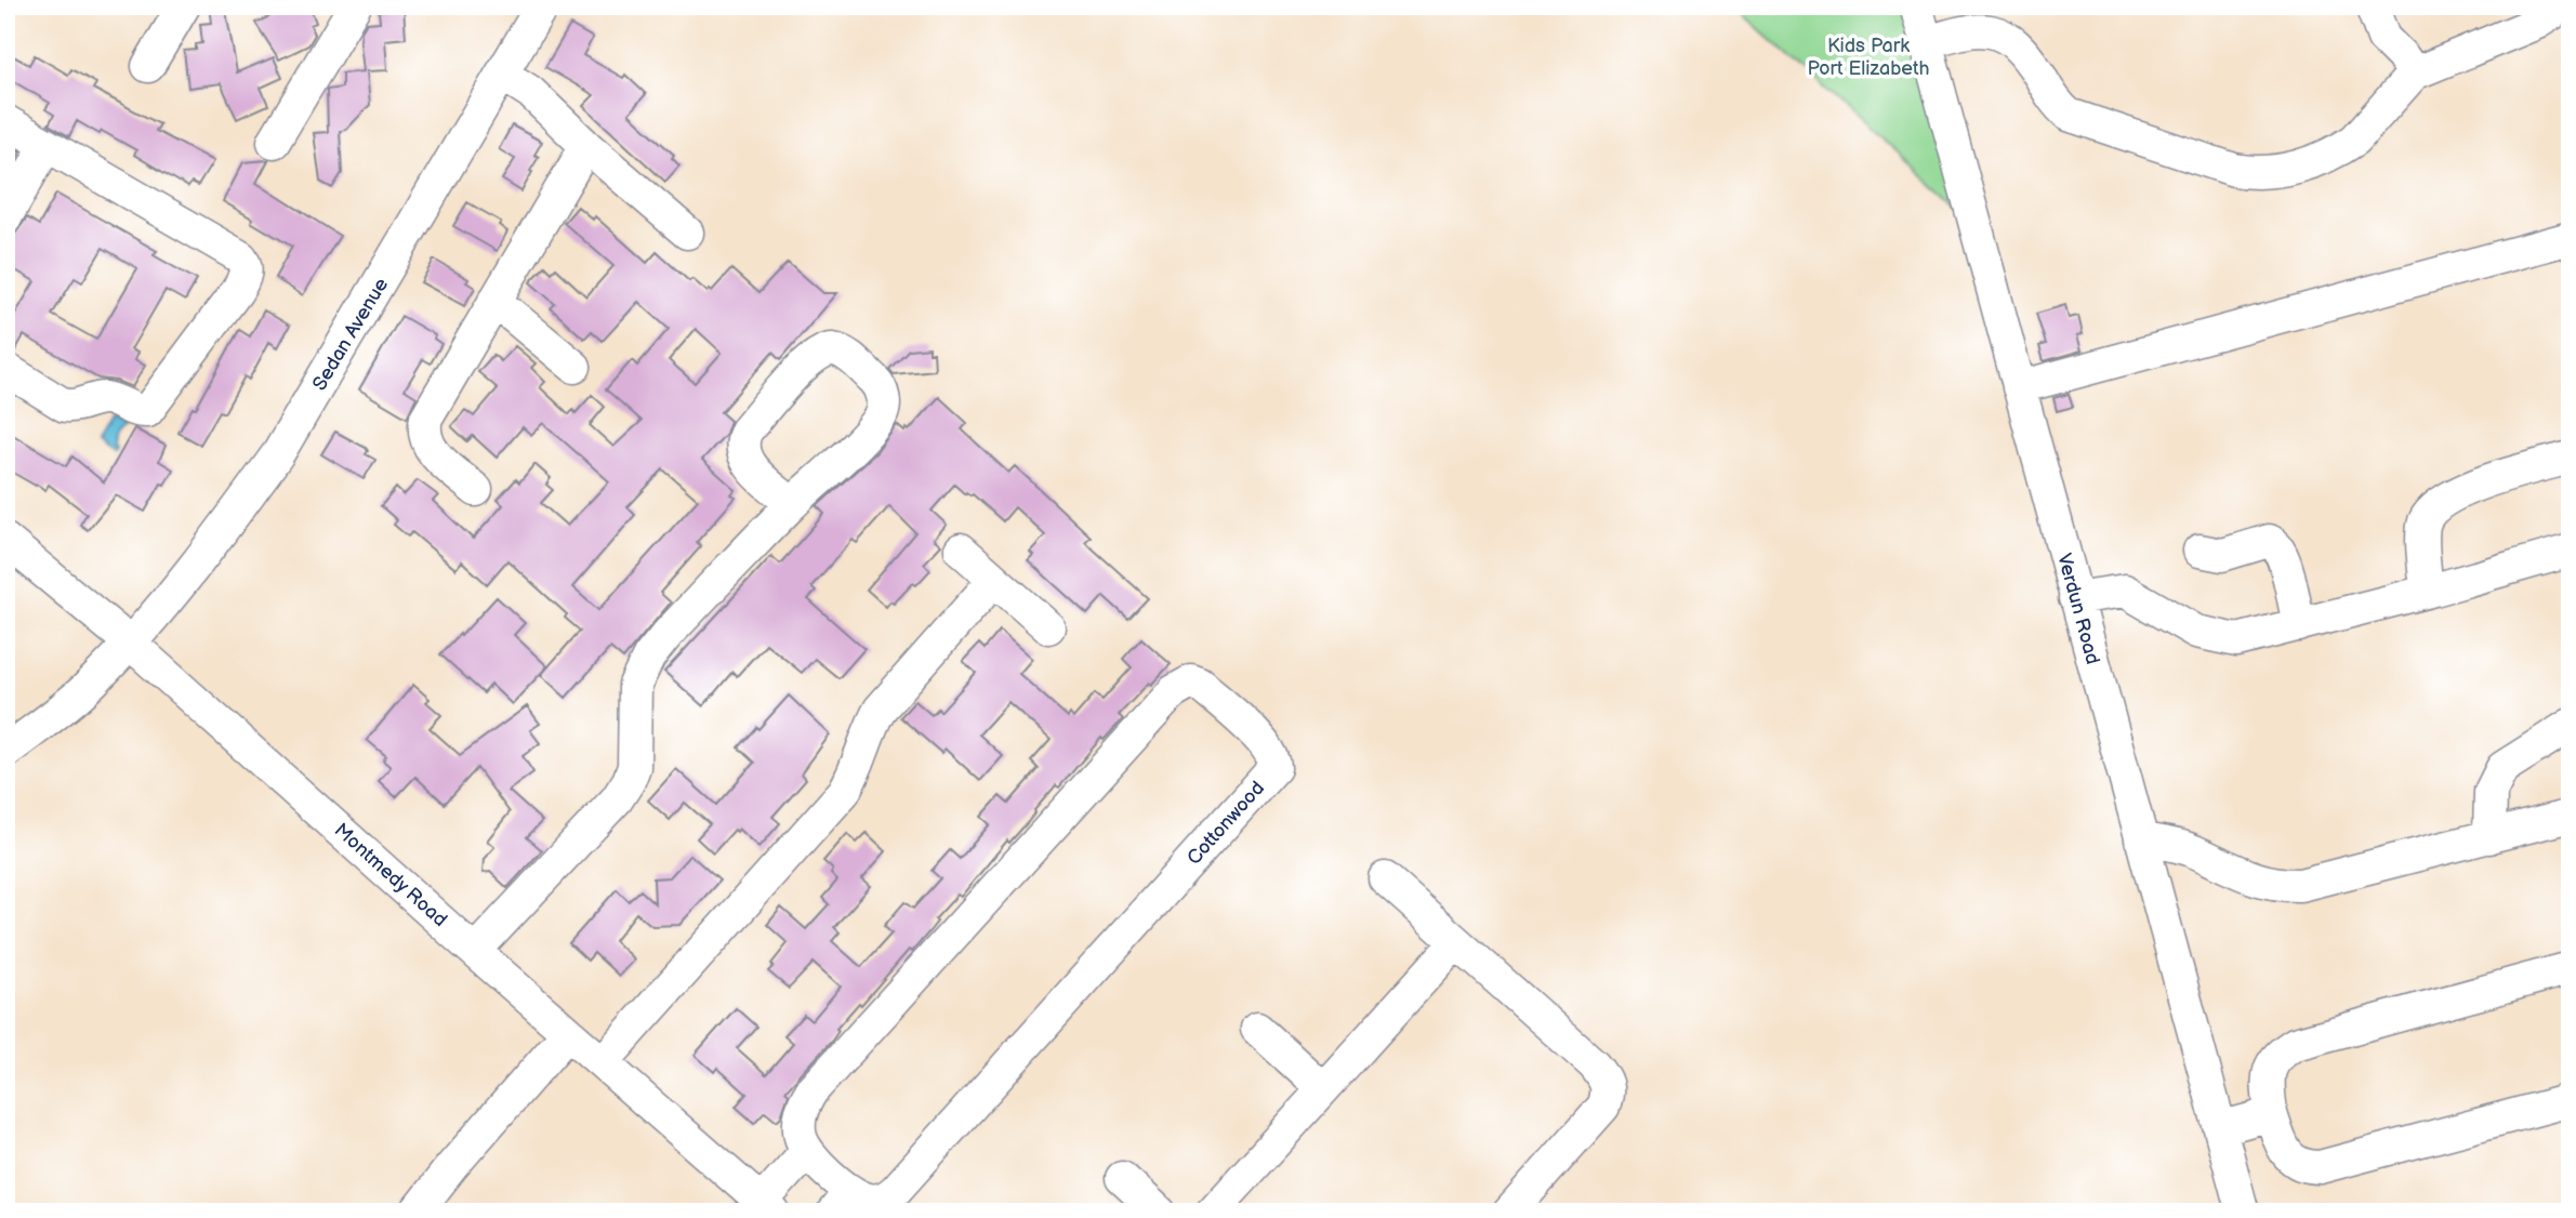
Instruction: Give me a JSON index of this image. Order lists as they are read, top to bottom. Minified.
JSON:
{"streets":{"street":["Sedan Avenue","Verdun Road","Cottonwood","Montmedy Road"]},"crossings":[["Sedan Avenue","Montmedy Road"]],"parks":["Kids Park Port Elizabeth"]}
